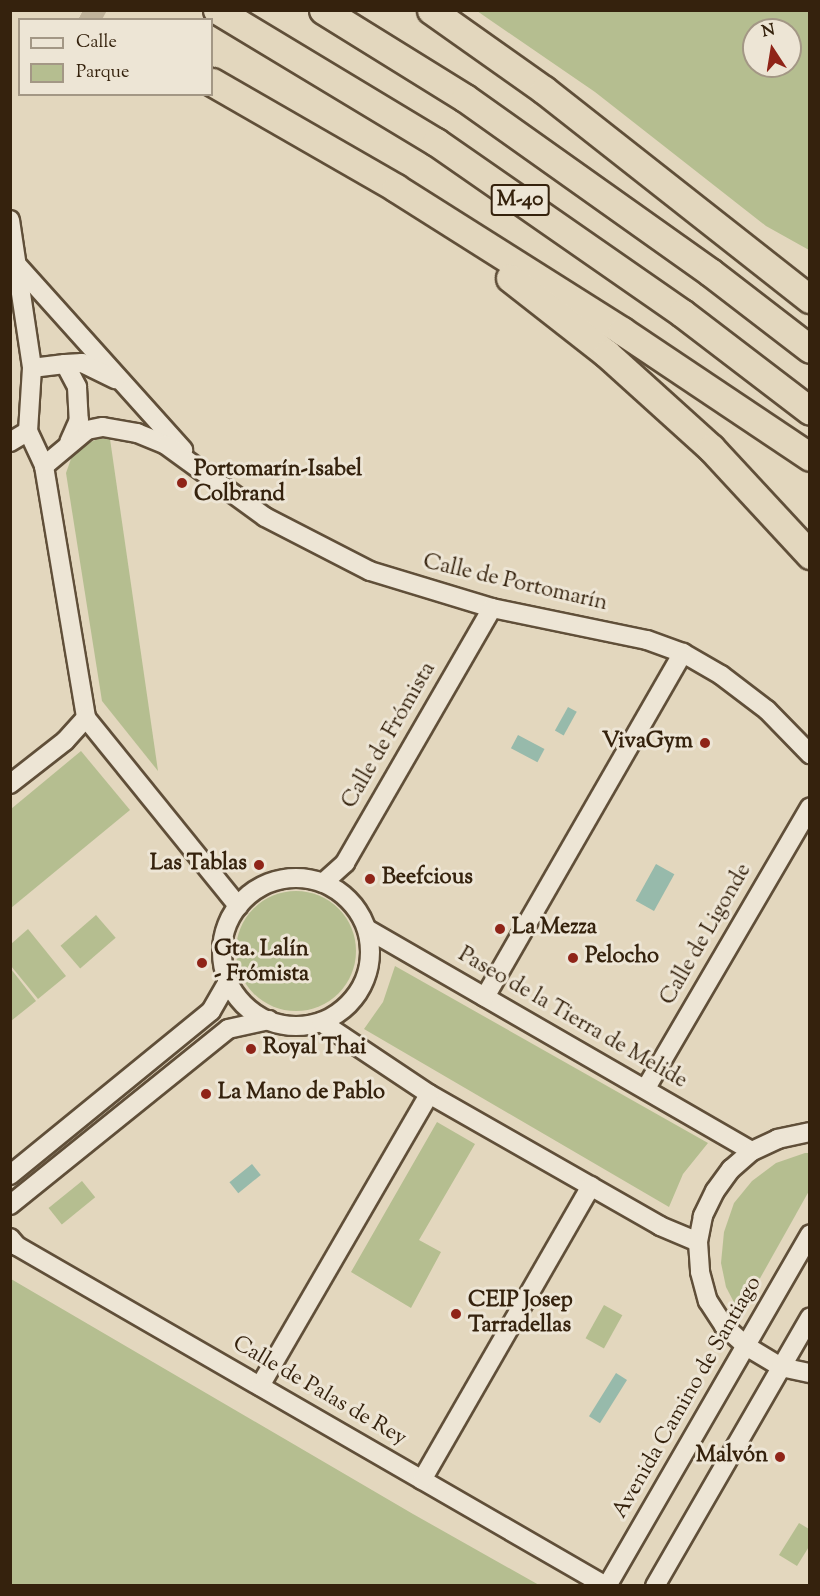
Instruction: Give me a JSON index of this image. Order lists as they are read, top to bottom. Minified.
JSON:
{"streets":{"highway":["M-40"],"street":["Calle de Portomarín","Calle de Frómista","Calle de Ligonde","Paseo de la Tierra de Melide","Calle de Palas de Rey","Avenida Camino de Santiago"]},"crossings":[["Calle de Portomarín","Calle de Frómista"],["Calle de Frómista","Paseo de la Tierra de Melide"],["Calle de Ligonde","Paseo de la Tierra de Melide"],["Calle de Palas de Rey","Avenida Camino de Santiago"]],"places":["Portomarín-Isabel Colbrand","VivaGym","Las Tablas","Beefcious","La Mezza","Pelocho","Gta. Lalín - Frómista","Royal Thai","La Mano de Pablo","CEIP Josep Tarradellas","Malvón"],"legend":["Calle","Parque"],"north":"top"}
